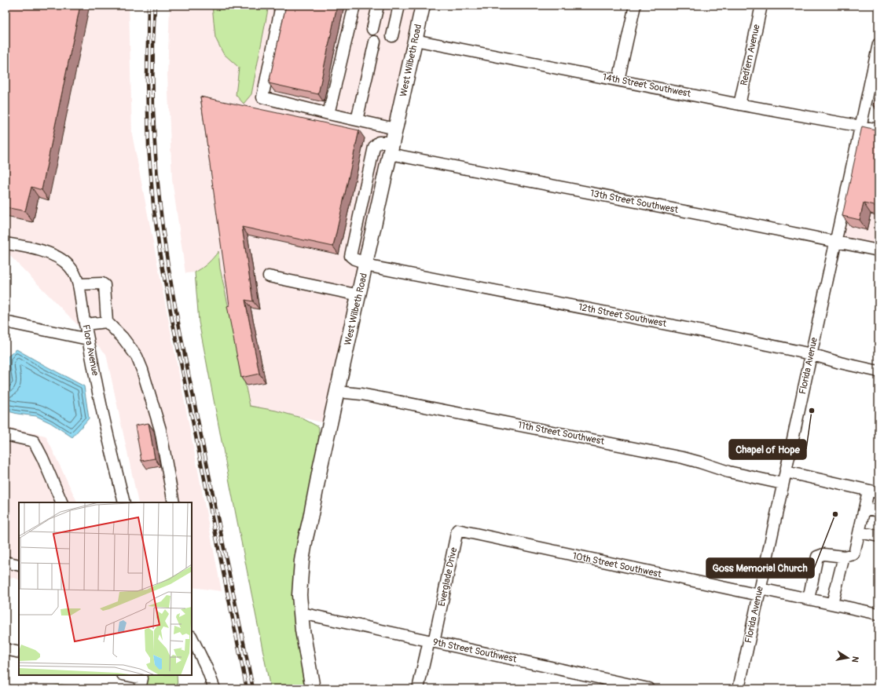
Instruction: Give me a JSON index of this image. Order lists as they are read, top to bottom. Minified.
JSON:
{"streets":{"main road":["West Wilbeth Road"],"street":["Redfern Avenue","14th Street Southwest","13th Street Southwest","12th Street Southwest","Flora Avenue","Florida Avenue","11th Street Southwest","10th Street Southwest","Everglade Drive","9th Street Southwest"]},"crossings":[["Redfern Avenue","14th Street Southwest"],["West Wilbeth Road","14th Street Southwest"],["West Wilbeth Road","13th Street Southwest"],["West Wilbeth Road","12th Street Southwest"],["West Wilbeth Road","11th Street Southwest"],["West Wilbeth Road","9th Street Southwest"],["14th Street Southwest","Florida Avenue"],["13th Street Southwest","Florida Avenue"],["12th Street Southwest","Florida Avenue"],["Florida Avenue","11th Street Southwest"],["Florida Avenue","10th Street Southwest"],["10th Street Southwest","Everglade Drive"],["Everglade Drive","9th Street Southwest"]],"places":["Chapel of Hope","Goss Memorial Church"],"north":"right"}
